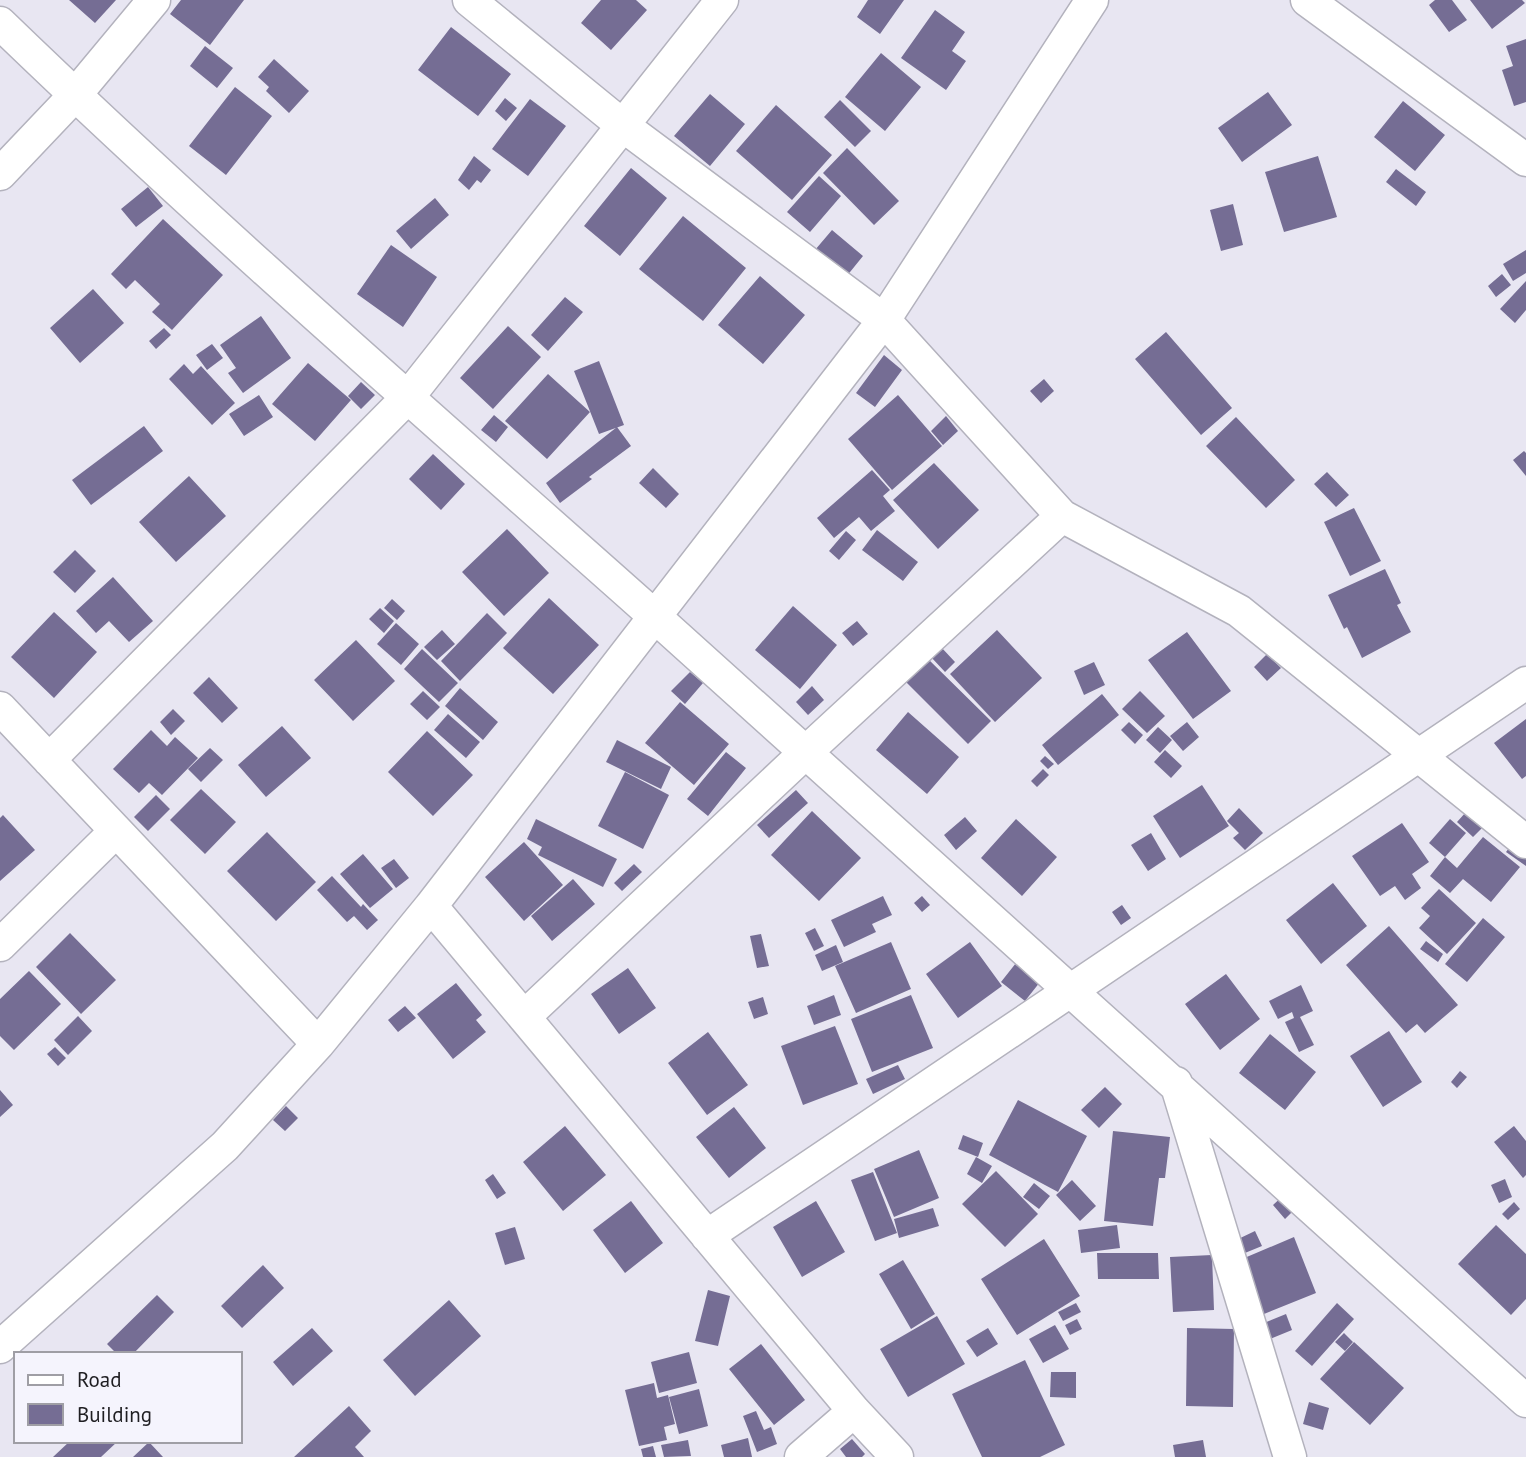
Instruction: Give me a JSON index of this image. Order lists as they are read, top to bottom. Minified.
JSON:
{"legend":["Road","Building"]}
